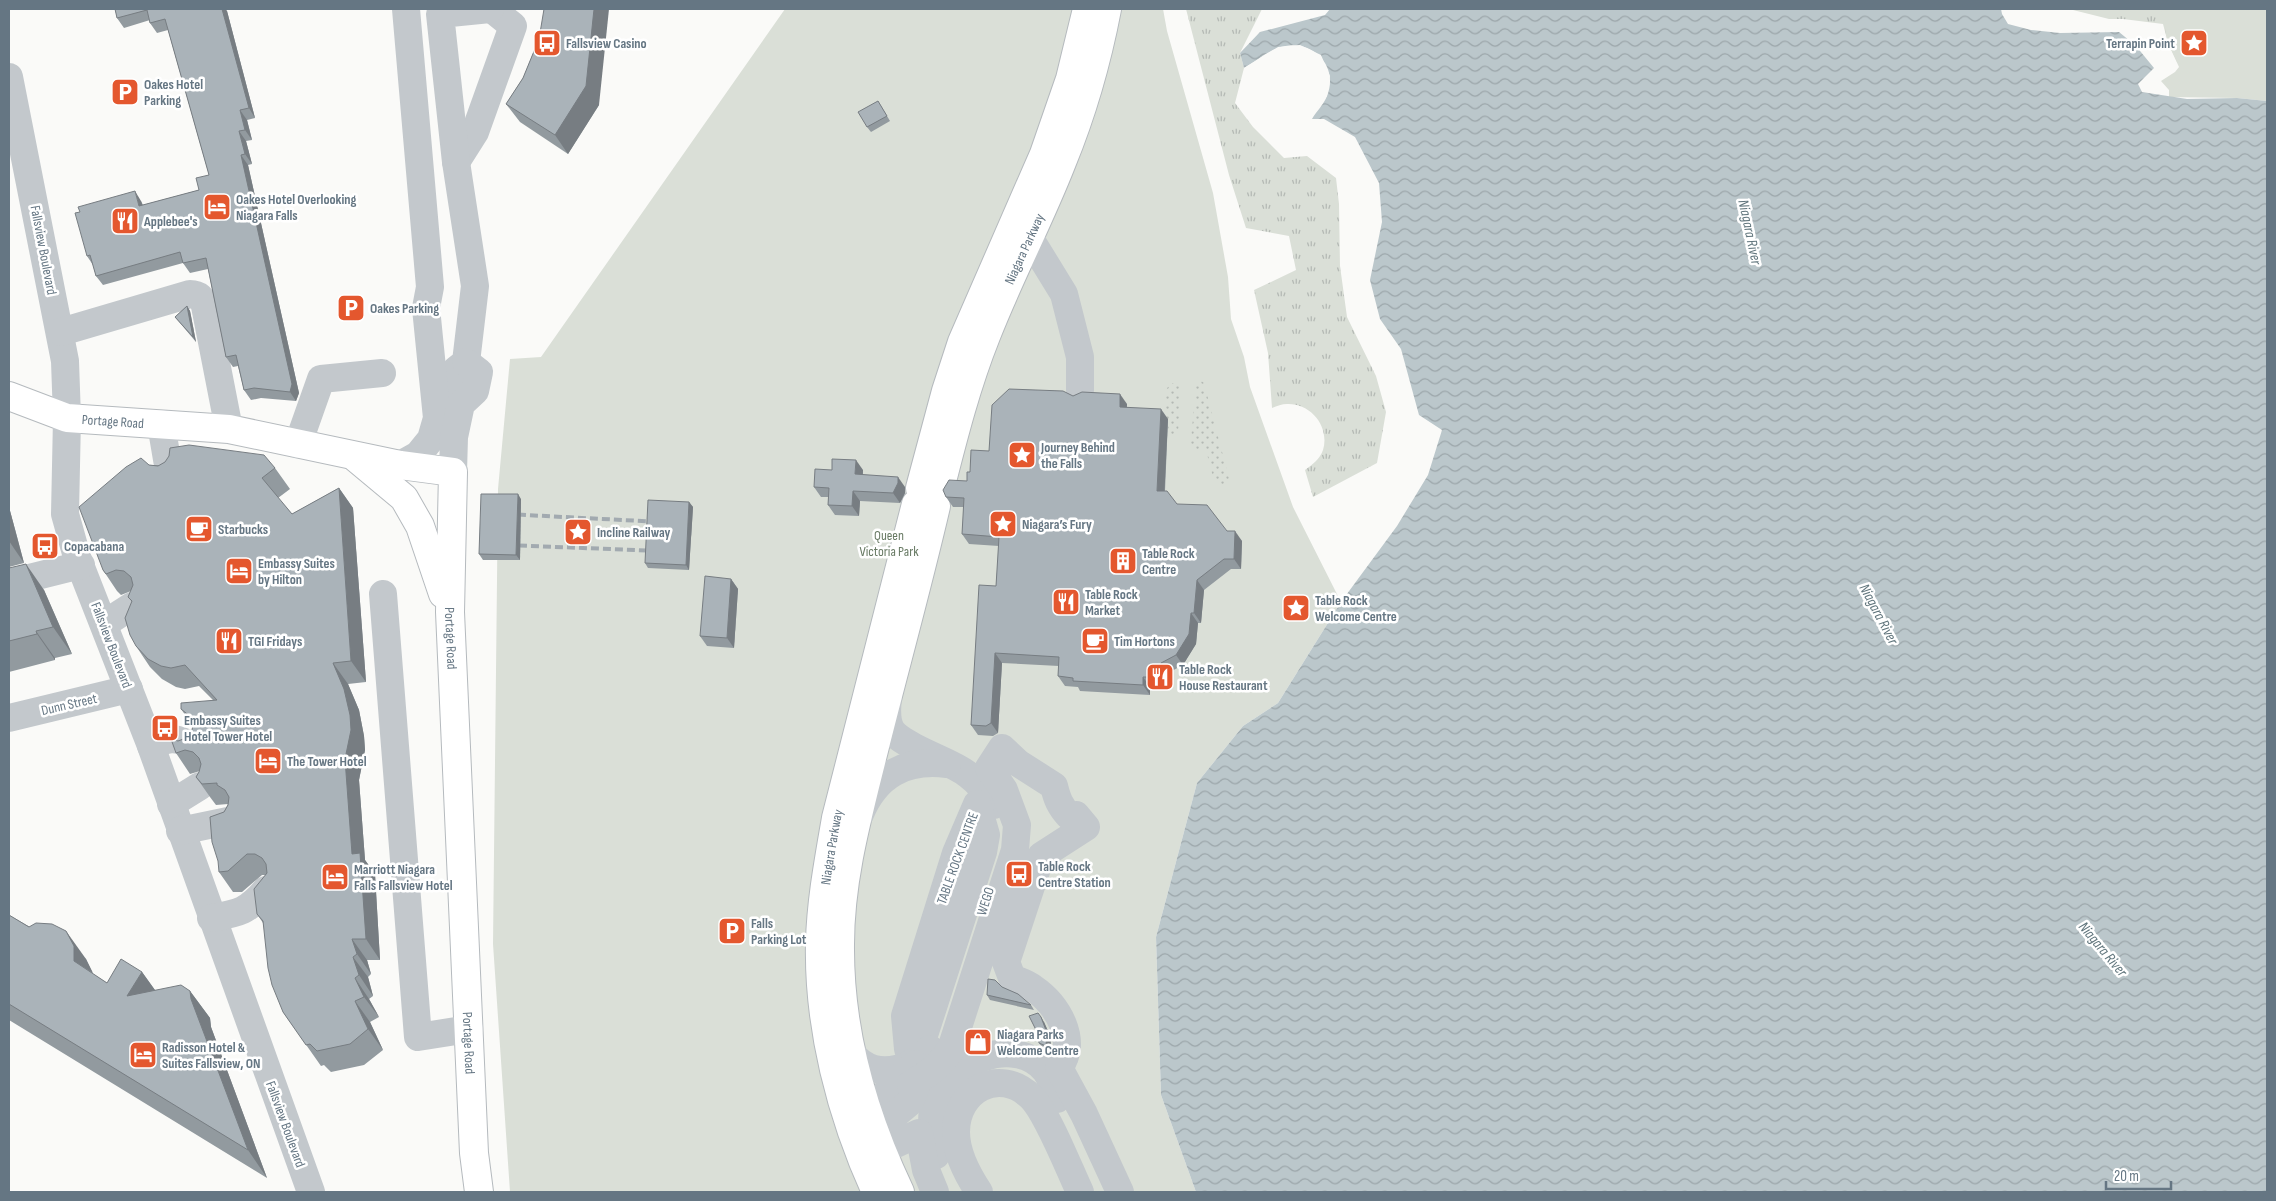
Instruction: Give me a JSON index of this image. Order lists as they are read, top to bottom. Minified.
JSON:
{"streets":{"main road":["Niagara Parkway","Portage Road"],"street":["Fallsview Boulevard","Dunn Street","TABLE ROCK CENTRE","WEGO"]},"crossings":[["Niagara Parkway","WEGO"],["Fallsview Boulevard","Portage Road"],["Fallsview Boulevard","Dunn Street"],["TABLE ROCK CENTRE","WEGO"]],"water":["Niagara River"],"parks":["Queen Victoria Park"],"places":{"bus stop":["Fallsview Casino","Copacabana","Embassy Suites Hotel Tower Hotel","Table Rock Centre Station"],"place":["Terrapin Point","Journey Behind the Falls","Niagara’s Fury","Incline Railway","Table Rock Welcome Centre"],"parking":["Oakes Hotel Parking","Oakes Parking","Falls Parking Lot"],"hotel":["Oakes Hotel Overlooking Niagara Falls","Embassy Suites by Hilton","The Tower Hotel","Marriott Niagara Falls Fallsview Hotel","Radisson Hotel & Suites Fallsview, ON"],"restaurant":["Applebee's","Table Rock Market","TGI Fridays","Table Rock House Restaurant"],"cafe":["Starbucks","Tim Hortons"],"building":["Table Rock Centre"],"shop":["Niagara Parks Welcome Centre"]},"scale_bar":"20 m"}
